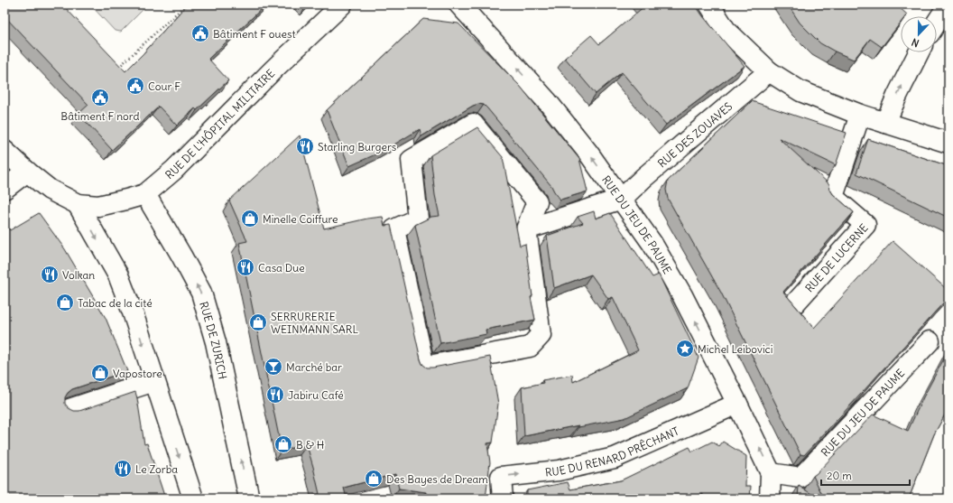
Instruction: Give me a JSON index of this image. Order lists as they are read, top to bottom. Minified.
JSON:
{"streets":{"street":["RUE DE L'HÔPITAL MILITAIRE","RUE DES ZOUAVES","RUE DU JEU DE PAUME","RUE DE LUCERNE","RUE DE ZURICH","RUE DU RENARD PRÊCHANT"]},"crossings":[["RUE DE L'HÔPITAL MILITAIRE","RUE DE ZURICH"],["RUE DES ZOUAVES","RUE DU JEU DE PAUME"],["RUE DU JEU DE PAUME","RUE DU RENARD PRÊCHANT"]],"one_way":["RUE DU JEU DE PAUME","RUE DU RENARD PRÊCHANT"],"places":{"public building":["Bâtiment F ouest","Cour F","Bâtiment F nord"],"restaurant":["Starling Burgers","Casa Due","Volkan","Jabiru Café","Le Zorba"],"shop":["Minelle Coiffure","Tabac de la cité","SERRURERIE WEINMANN SARL","Vapostore","B & H","Des Bayes de Dream"],"place":["Michel Leibovici"],"bar":["Marché bar"]},"scale_bar":"20 m","north":"bottom"}
